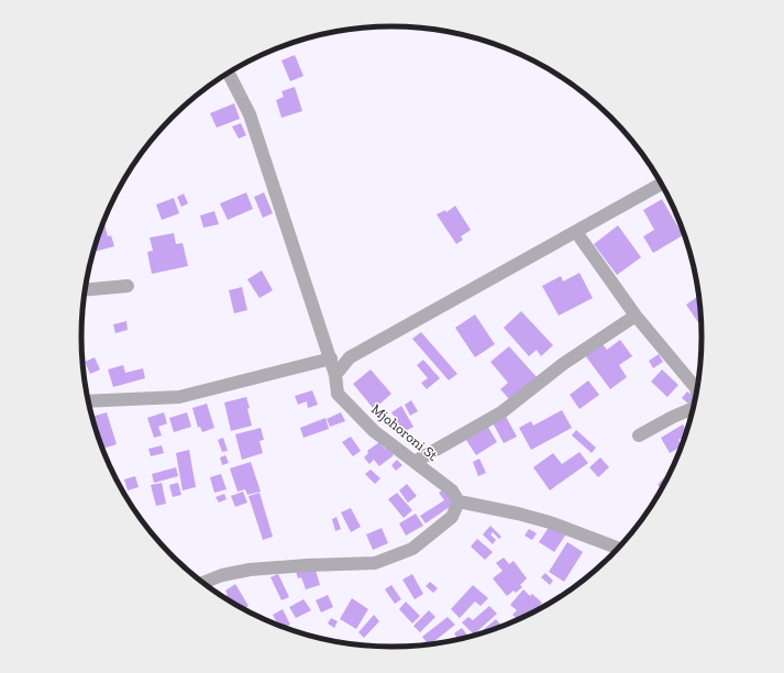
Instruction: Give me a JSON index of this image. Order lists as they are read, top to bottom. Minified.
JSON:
{"streets":{"street":["Mjohoroni St"]}}
